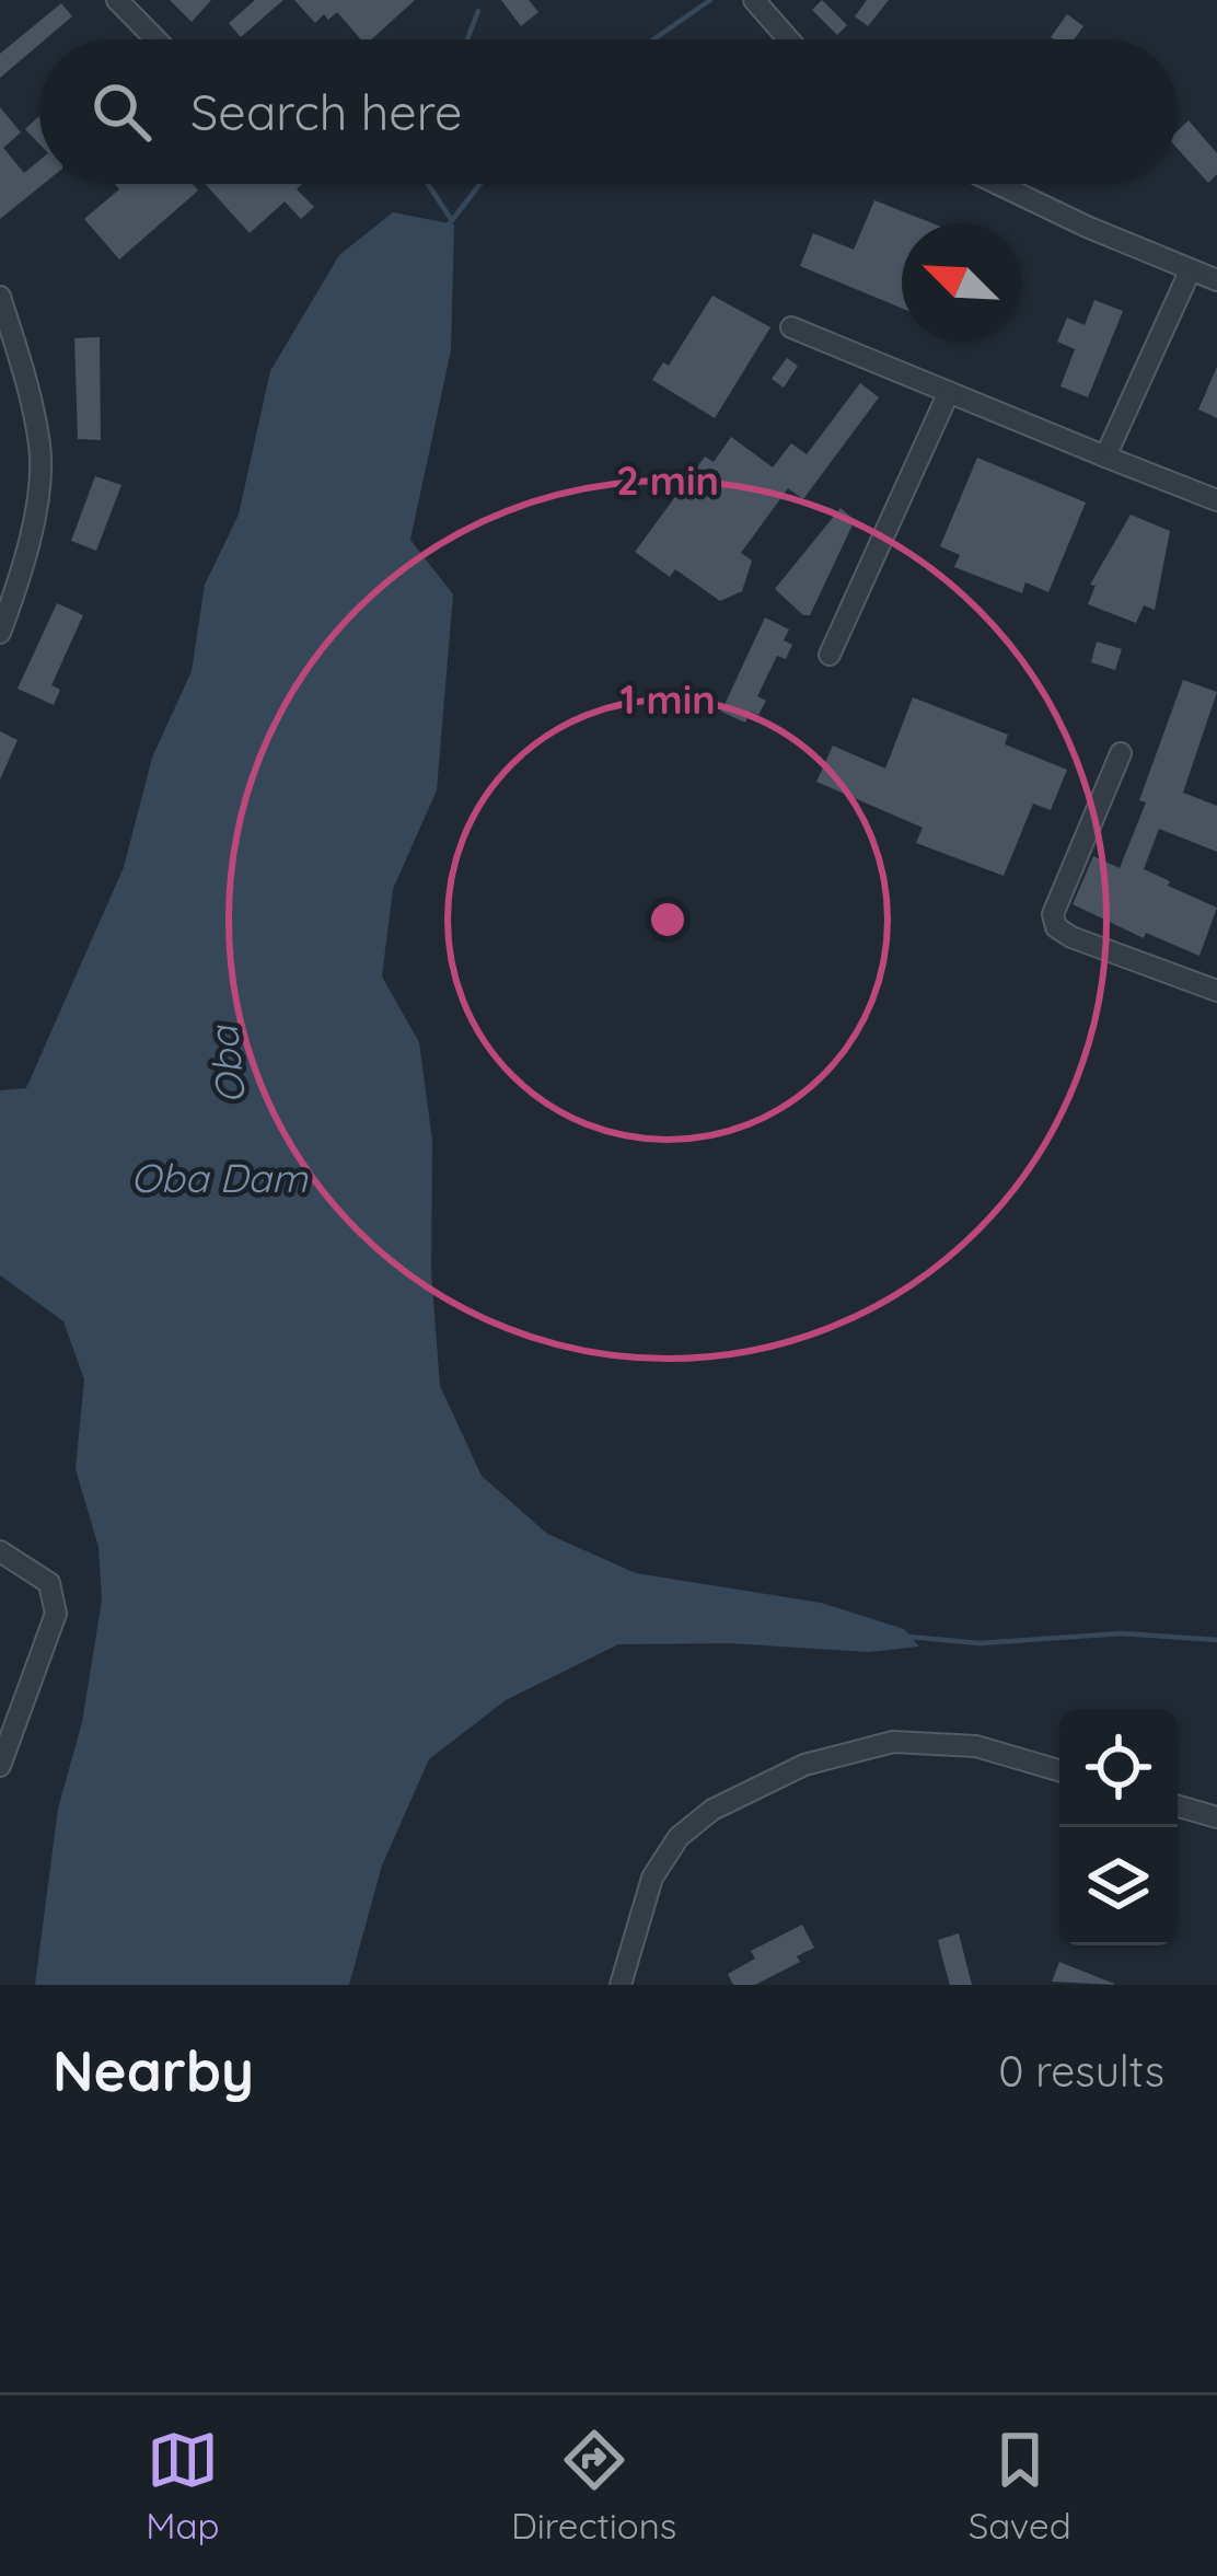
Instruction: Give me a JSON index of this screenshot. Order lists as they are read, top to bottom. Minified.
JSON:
{"water":["Oba","Oba Dam"],"north":"top left","page":{"search":"Search here","heading":["Nearby","0 results"],"nav":["Map","Directions","Saved"]},"rings":["2 min","1 min"]}
